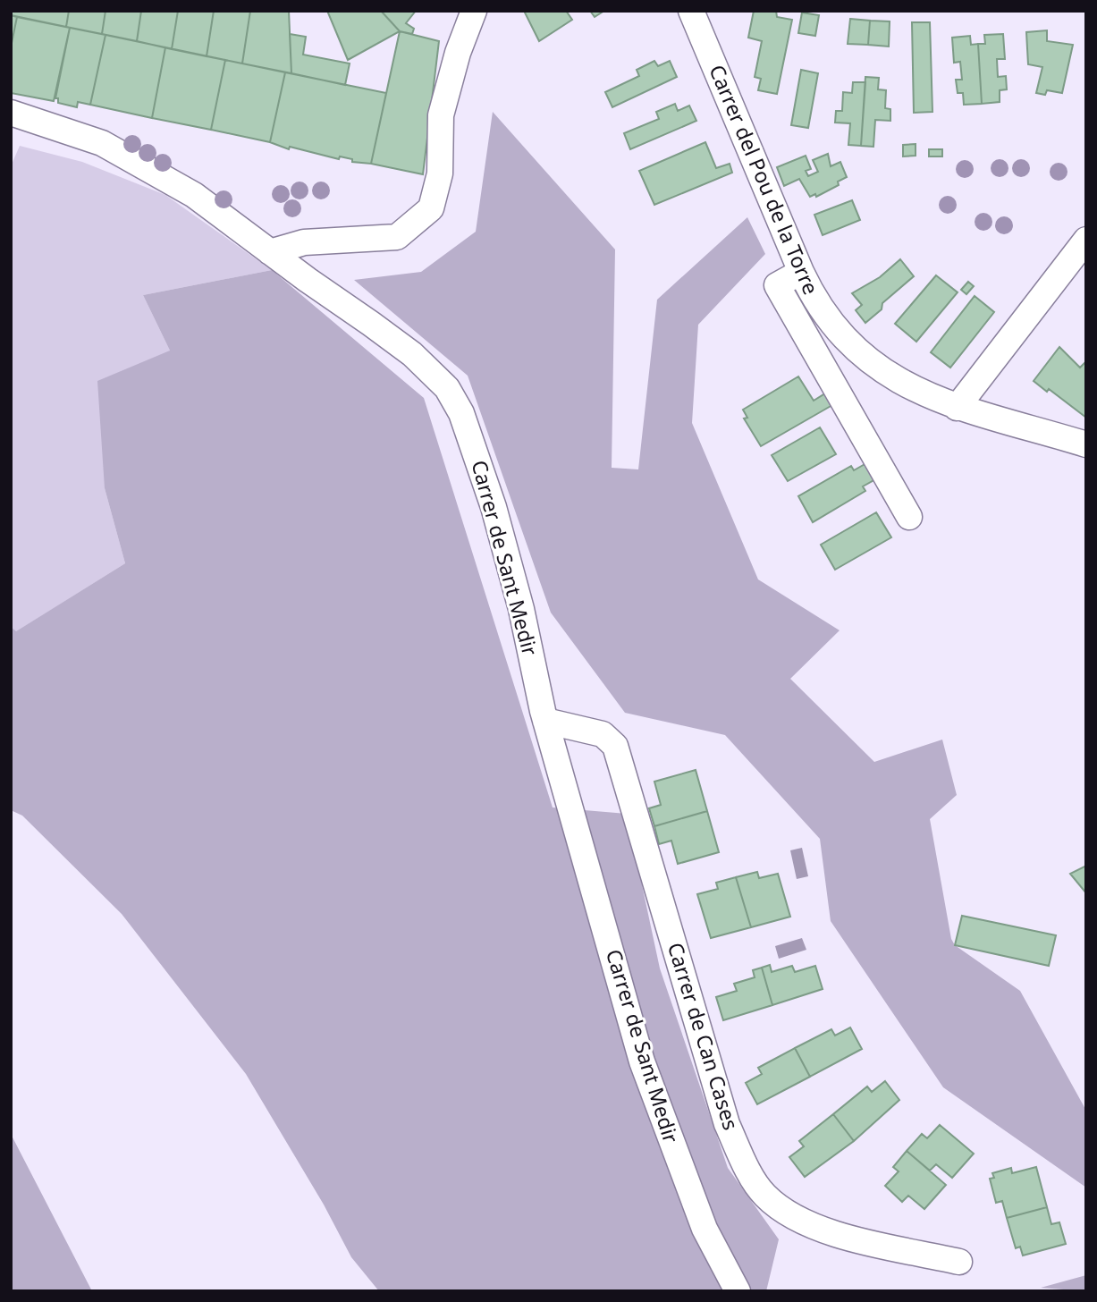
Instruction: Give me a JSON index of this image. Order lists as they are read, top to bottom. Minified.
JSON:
{"streets":{"street":["Carrer del Pou de la Torre","Carrer de Sant Medir","Carrer de Can Cases"]},"crossings":[["Carrer de Sant Medir","Carrer de Can Cases"]]}
